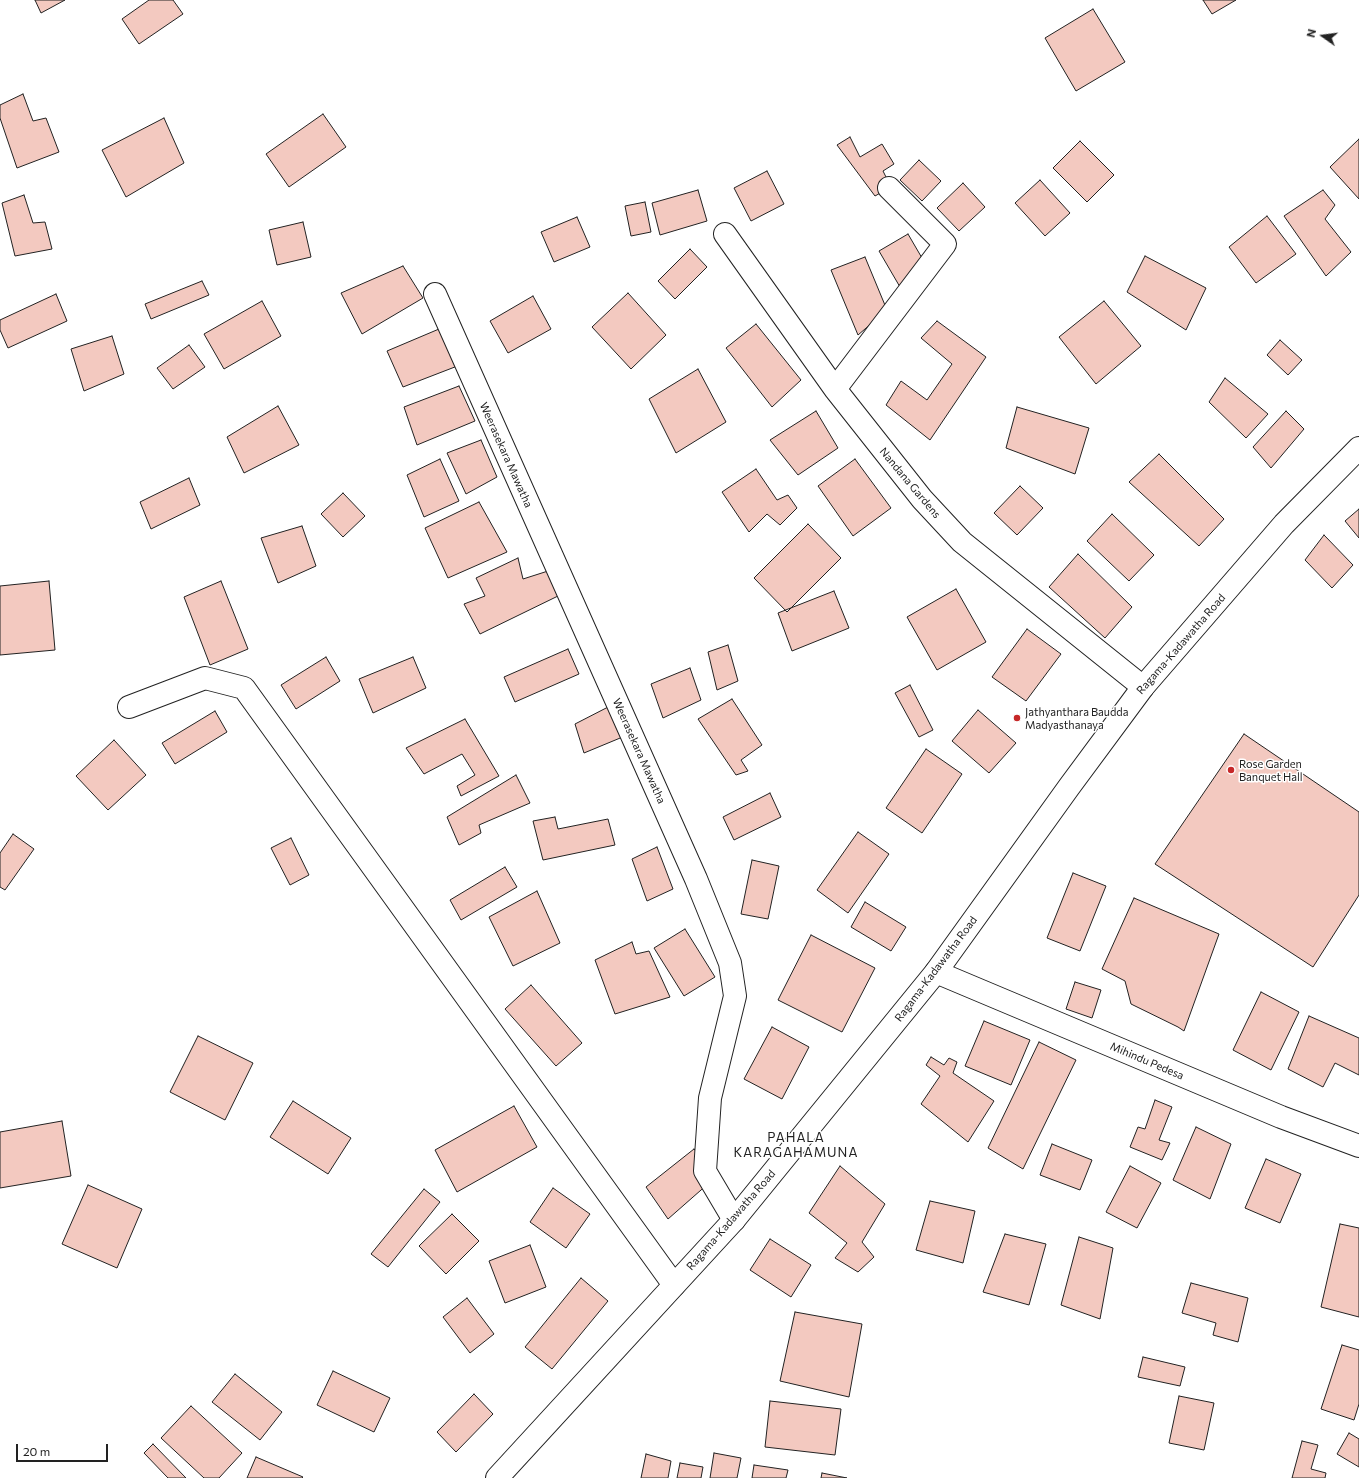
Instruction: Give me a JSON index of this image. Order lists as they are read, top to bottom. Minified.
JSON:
{"streets":{"street":["Weerasekara Mawatha","Nandana Gardens","Ragama-Kadawatha Road","Mihindu Pedesa"]},"crossings":[["Weerasekara Mawatha","Ragama-Kadawatha Road"],["Nandana Gardens","Ragama-Kadawatha Road"],["Ragama-Kadawatha Road","Mihindu Pedesa"]],"districts":["PAHALA KARAGAHAMUNA"],"places":["Jathyanthara Baudda Madyasthanaya","Rose Garden Banquet Hall"],"scale_bar":"20 m","north":"left"}
